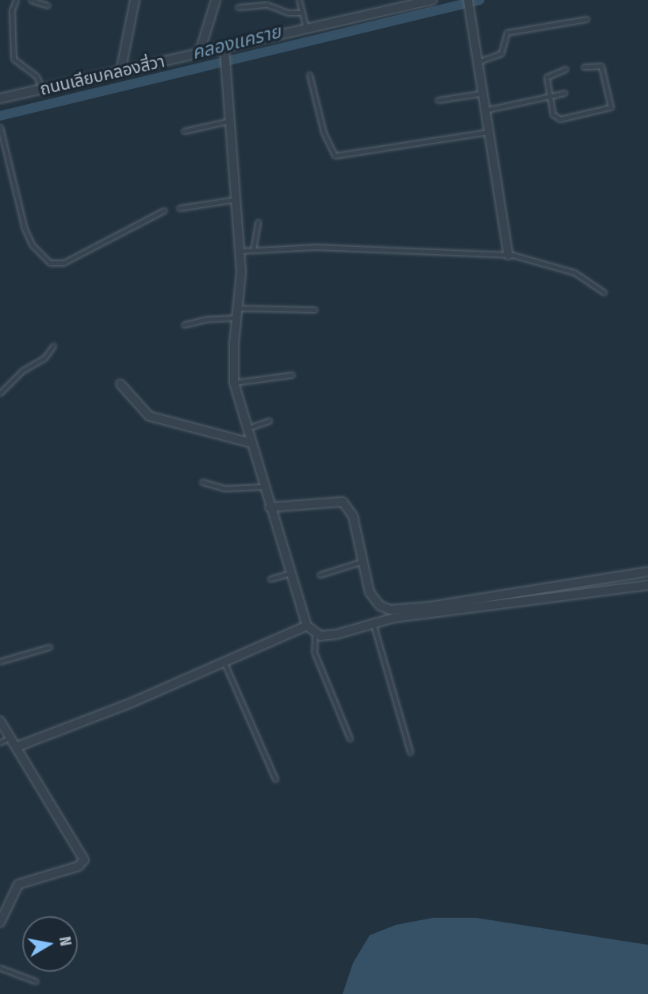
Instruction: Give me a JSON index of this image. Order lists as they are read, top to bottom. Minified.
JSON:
{"streets":{"street":["ถนนเลียบคลองสี่วา"]},"water":["คลองเเคราย"],"north":"right"}
